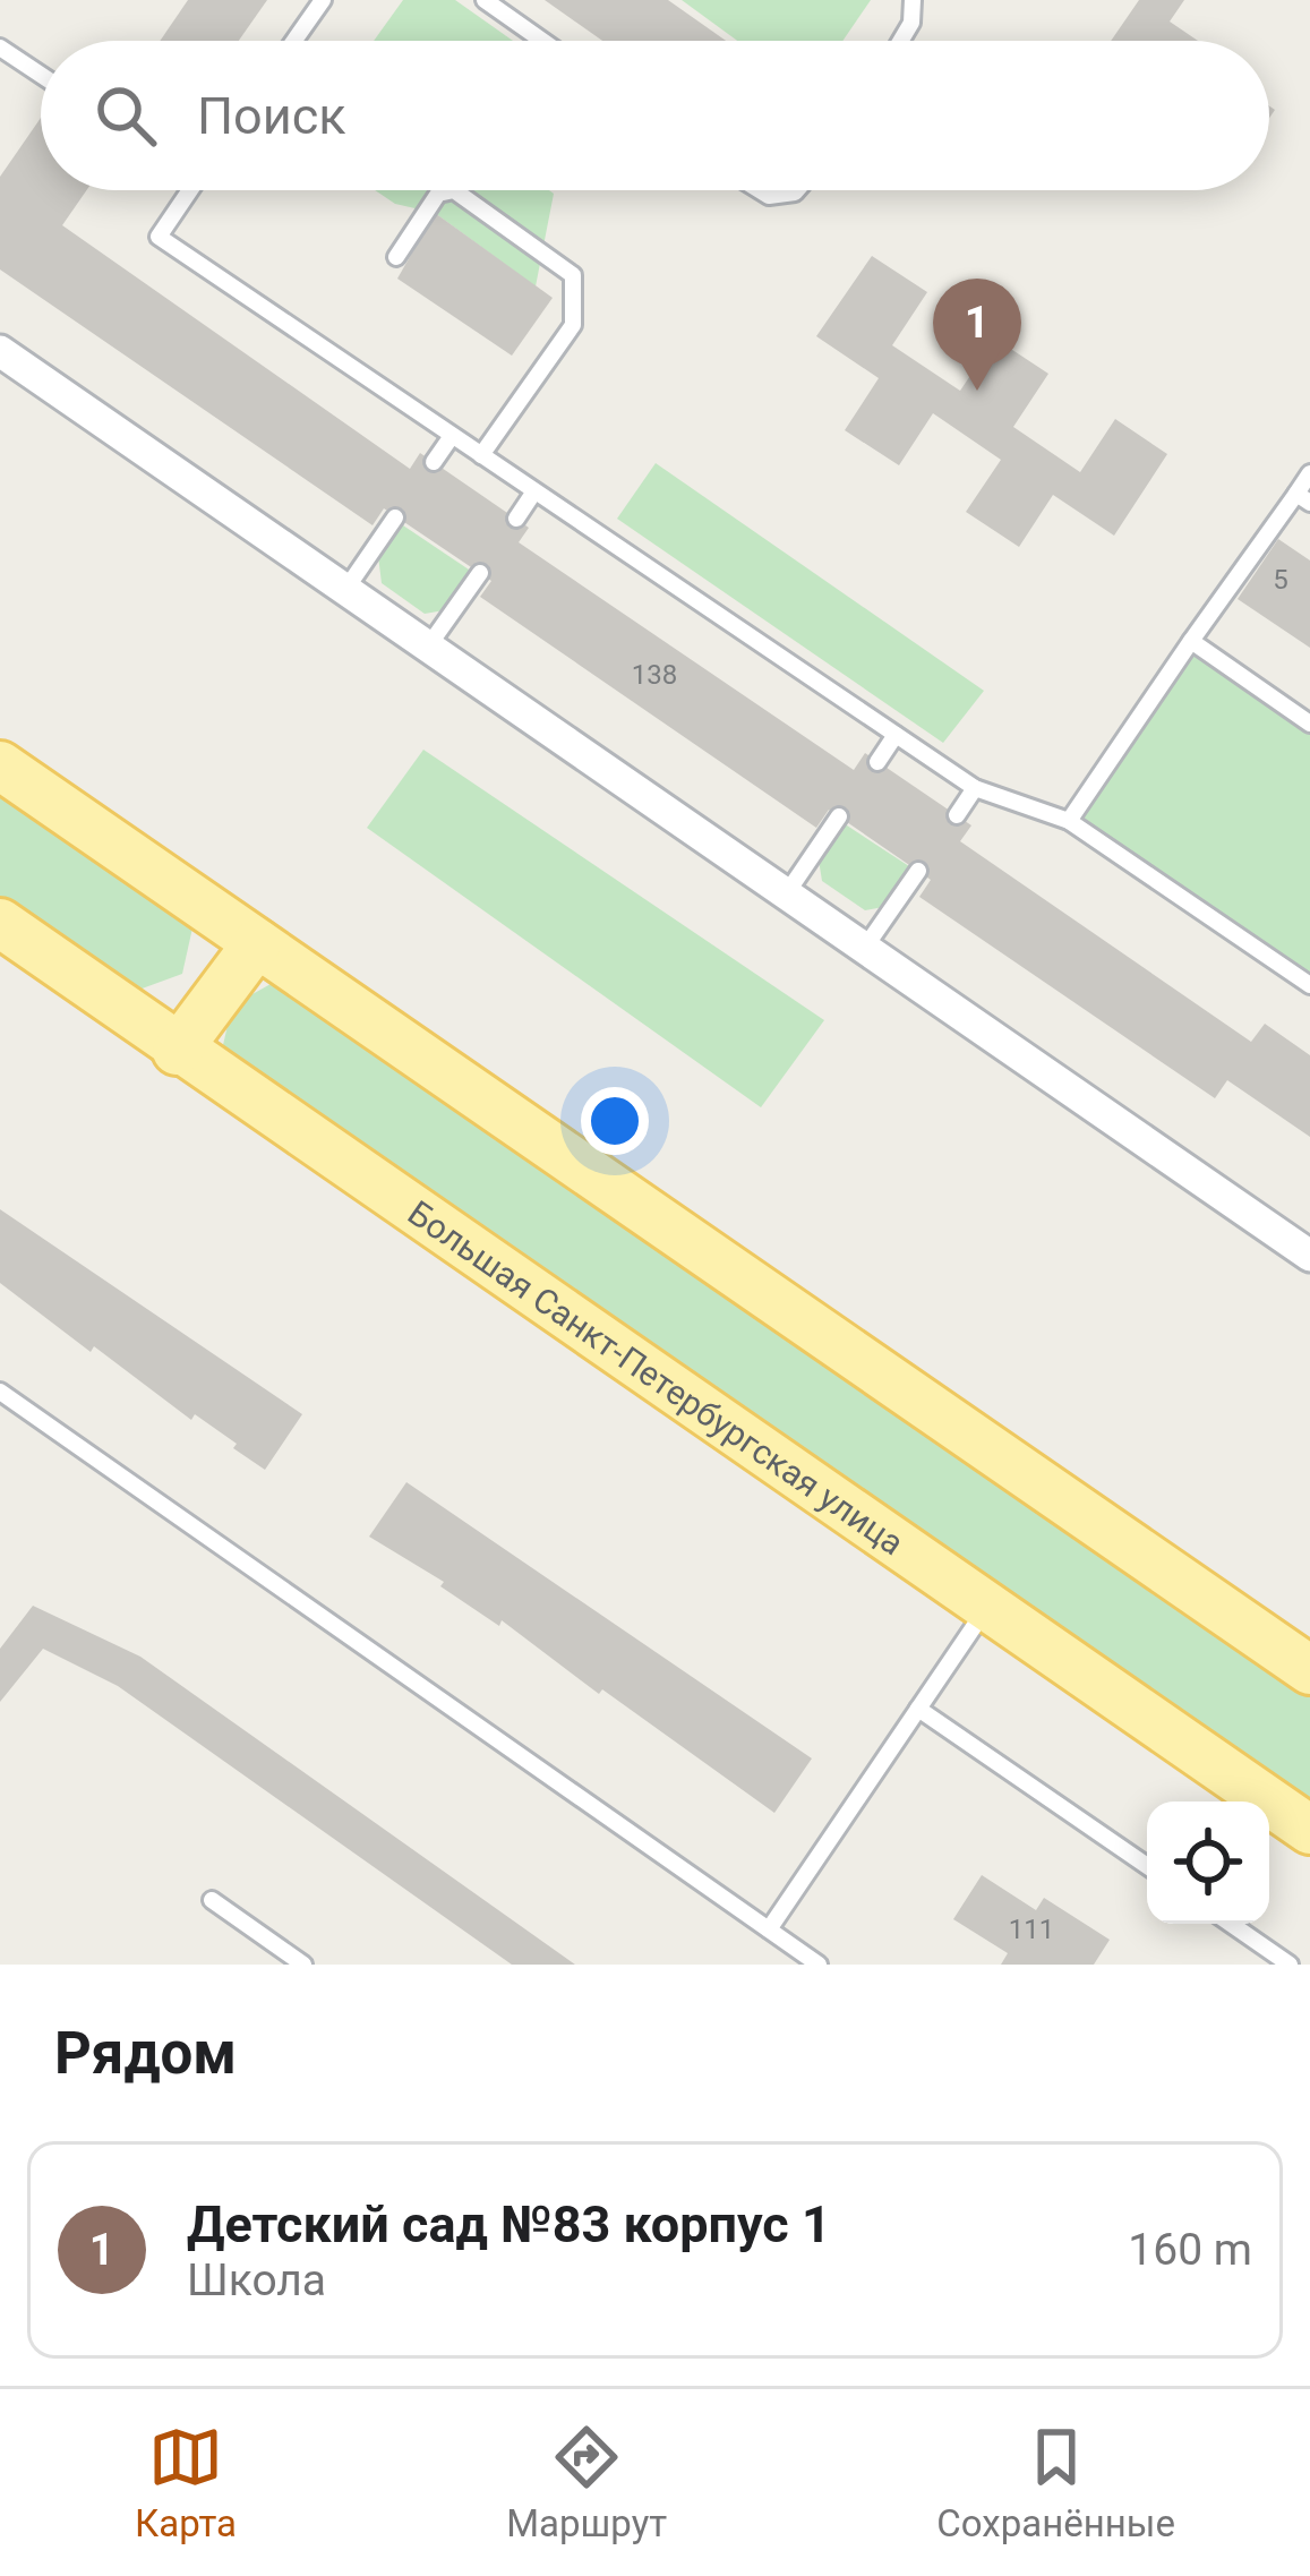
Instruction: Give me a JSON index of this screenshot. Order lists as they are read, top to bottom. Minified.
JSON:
{"streets":{"main road":["Большая Санкт-Петербургская улица"]},"house_numbers":["5","138","111"],"page":{"search":"Поиск","pins":"1","heading":"Рядом","list":[{"mark":"1","name":"Детский сад №83 корпус 1","note":"Школа","value":"160 m"}],"nav":["Карта","Маршрут","Сохранённые"]}}
